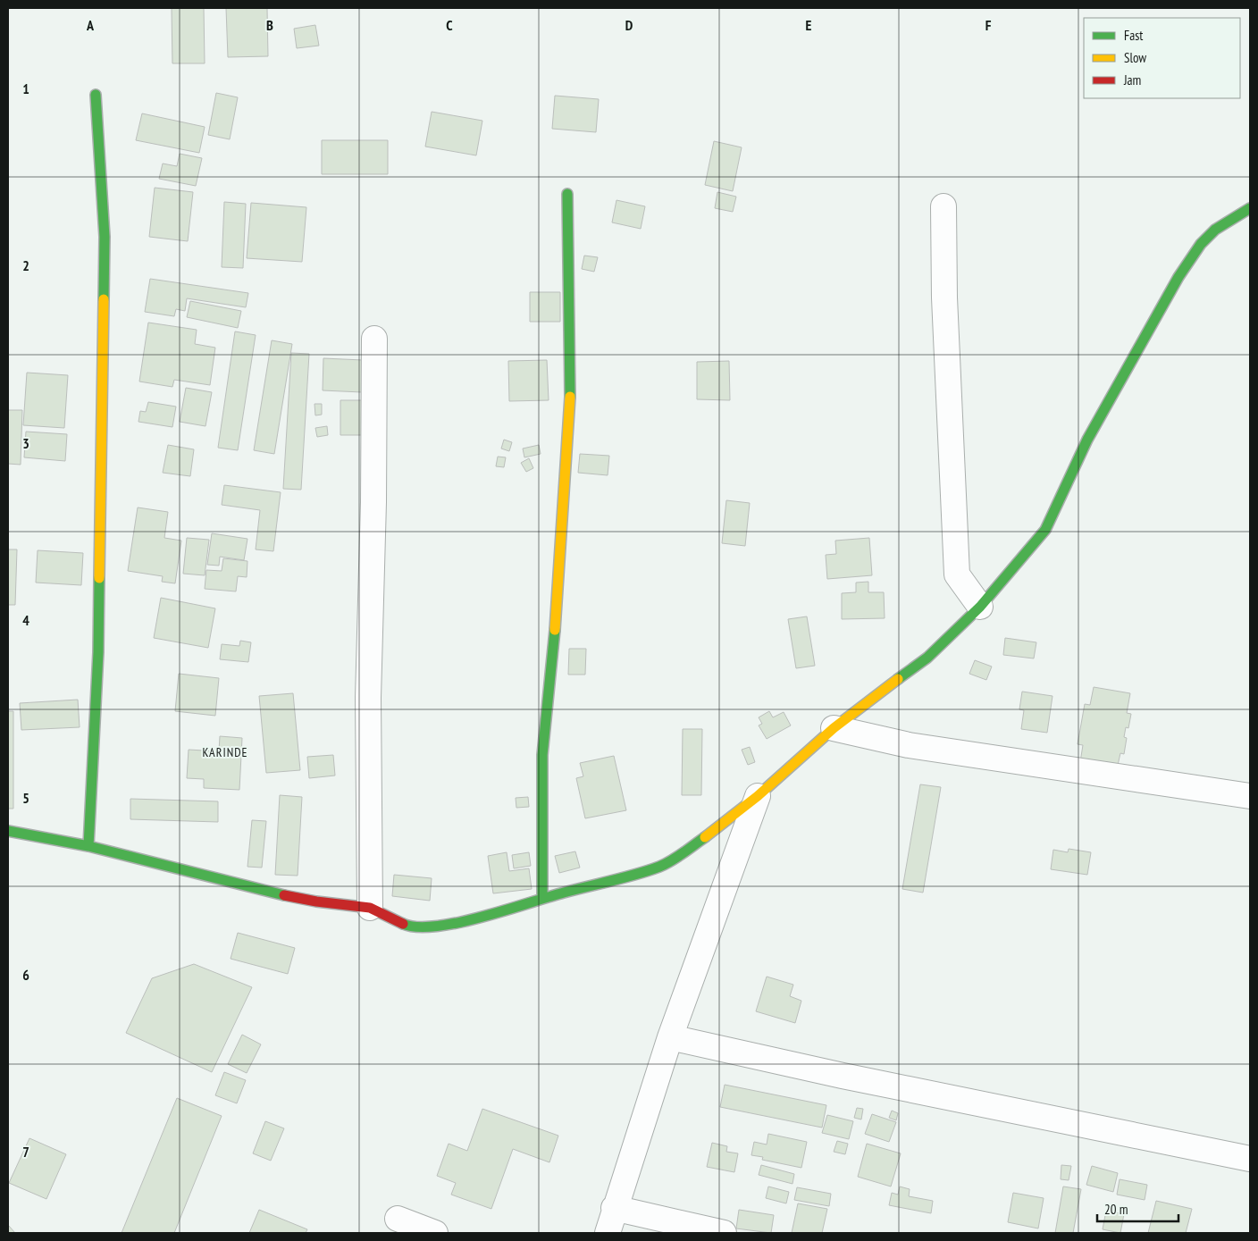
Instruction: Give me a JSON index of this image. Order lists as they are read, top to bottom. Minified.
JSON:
{"districts":["KARINDE"],"legend":["Fast","Slow","Jam"],"scale_bar":"20 m","grid":{"columns":["A","B","C","D","E","F"],"rows":["1","2","3","4","5","6","7"]}}
